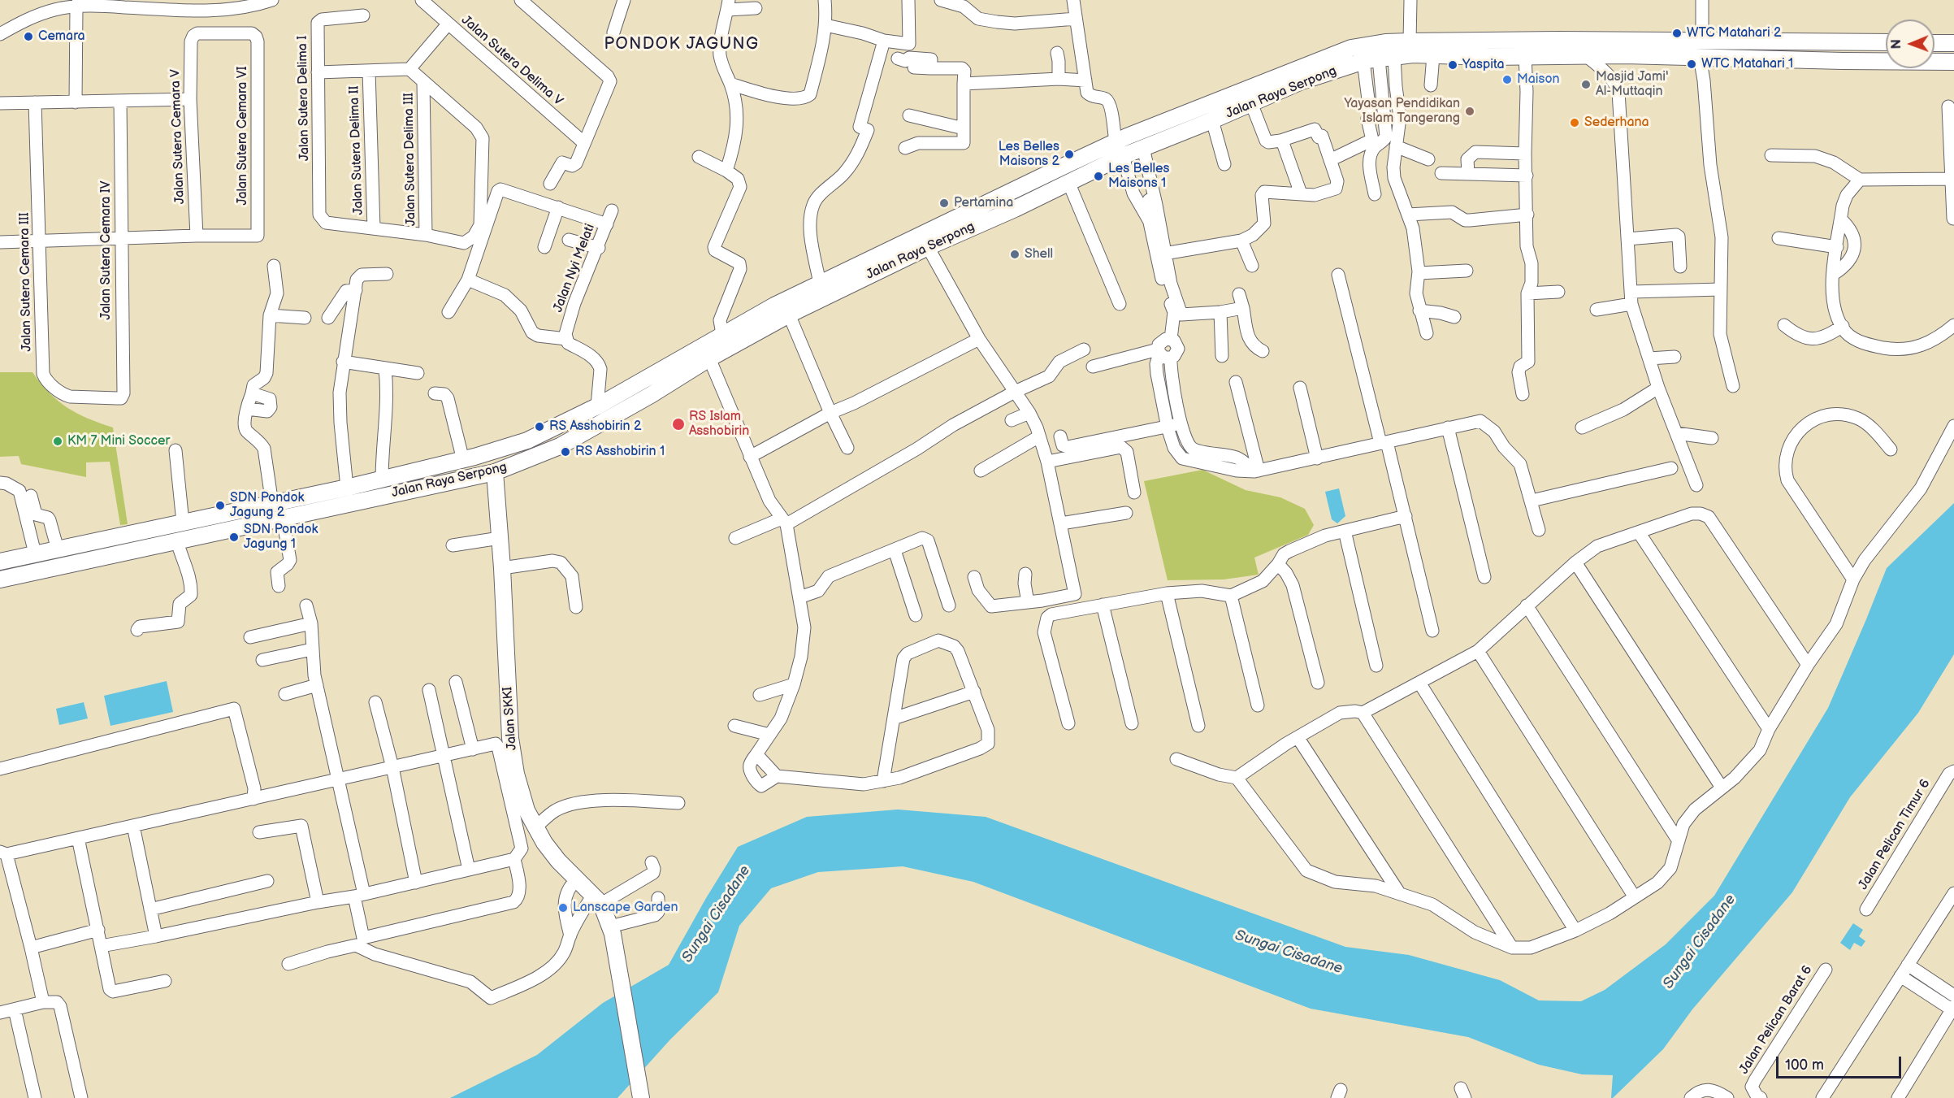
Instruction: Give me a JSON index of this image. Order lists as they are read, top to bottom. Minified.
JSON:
{"streets":{"main road":["Jalan Raya Serpong","Jalan SKKI"],"street":["Jalan Sutera Delima V","Jalan Sutera Delima I","Jalan Sutera Cemara VI","Jalan Sutera Cemara V","Jalan Sutera Delima II","Jalan Sutera Delima III","Jalan Sutera Cemara IV","Jalan Nyi Melati","Jalan Sutera Cemara III","Jalan Pelican Timur 6","Jalan Pelican Barat 6"]},"crossings":[["Jalan Raya Serpong","Jalan SKKI"],["Jalan Sutera Delima I","Jalan Sutera Delima II"],["Jalan Sutera Cemara VI","Jalan Sutera Cemara V"],["Jalan Sutera Cemara IV","Jalan Sutera Cemara III"]],"districts":["PONDOK JAGUNG"],"water":["Sungai Cisadane"],"places":["WTC Matahari 2","Cemara","WTC Matahari 1","Yaspita","Maison","Masjid Jami' Al-Muttaqin","Yayasan Pendidikan Islam Tangerang","Sederhana","Les Belles Maisons 2","Les Belles Maisons 1","Pertamina","Shell","RS Islam Asshobirin","RS Asshobirin 2","KM 7 Mini Soccer","RS Asshobirin 1","SDN Pondok Jagung 2","SDN Pondok Jagung 1","Lanscape Garden"],"scale_bar":"100 m","north":"left"}
